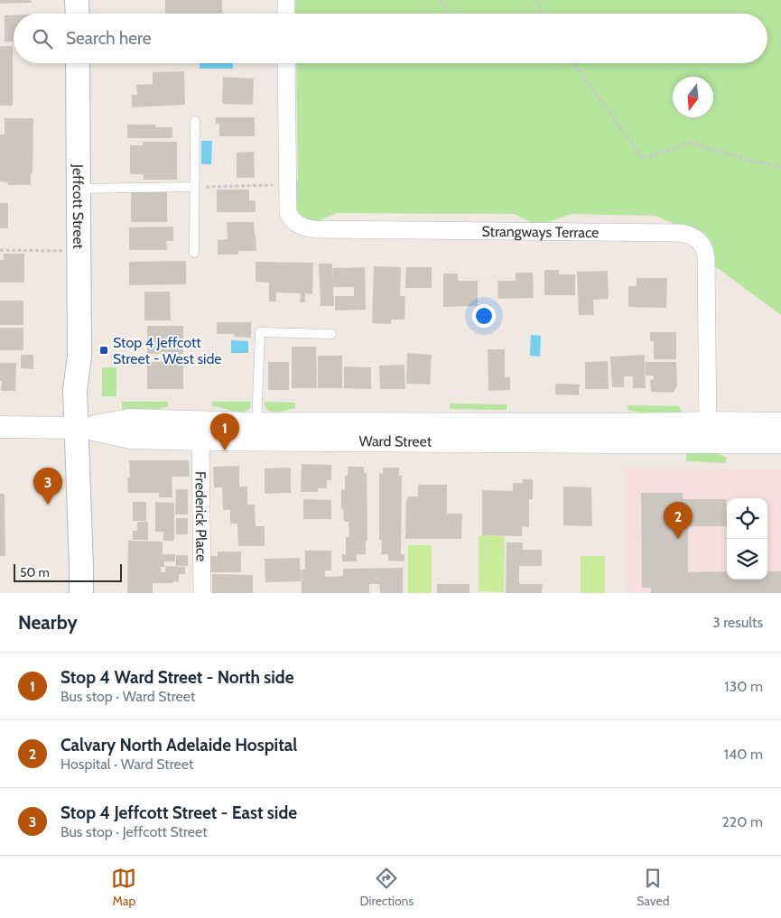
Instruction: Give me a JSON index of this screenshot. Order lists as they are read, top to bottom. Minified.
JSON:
{"streets":{"main road":["Jeffcott Street"],"street":["Strangways Terrace","Ward Street","Frederick Place"]},"crossings":[["Jeffcott Street","Ward Street"],["Strangways Terrace","Ward Street"],["Ward Street","Frederick Place"]],"places":{"transit":["Stop 4 Jeffcott Street - West side"]},"scale_bar":"50 m","north":"bottom","page":{"search":"Search here","pins":["1","3","2"],"scale":"50 m","heading":["Nearby","3 results"],"list":[{"mark":"1","name":"Stop 4 Ward Street - North side","note":"Bus stop · Ward Street","value":"130 m"},{"mark":"2","name":"Calvary North Adelaide Hospital","note":"Hospital · Ward Street","value":"140 m"},{"mark":"3","name":"Stop 4 Jeffcott Street - East side","note":"Bus stop · Jeffcott Street","value":"220 m"}],"nav":["Map","Directions","Saved"]}}
